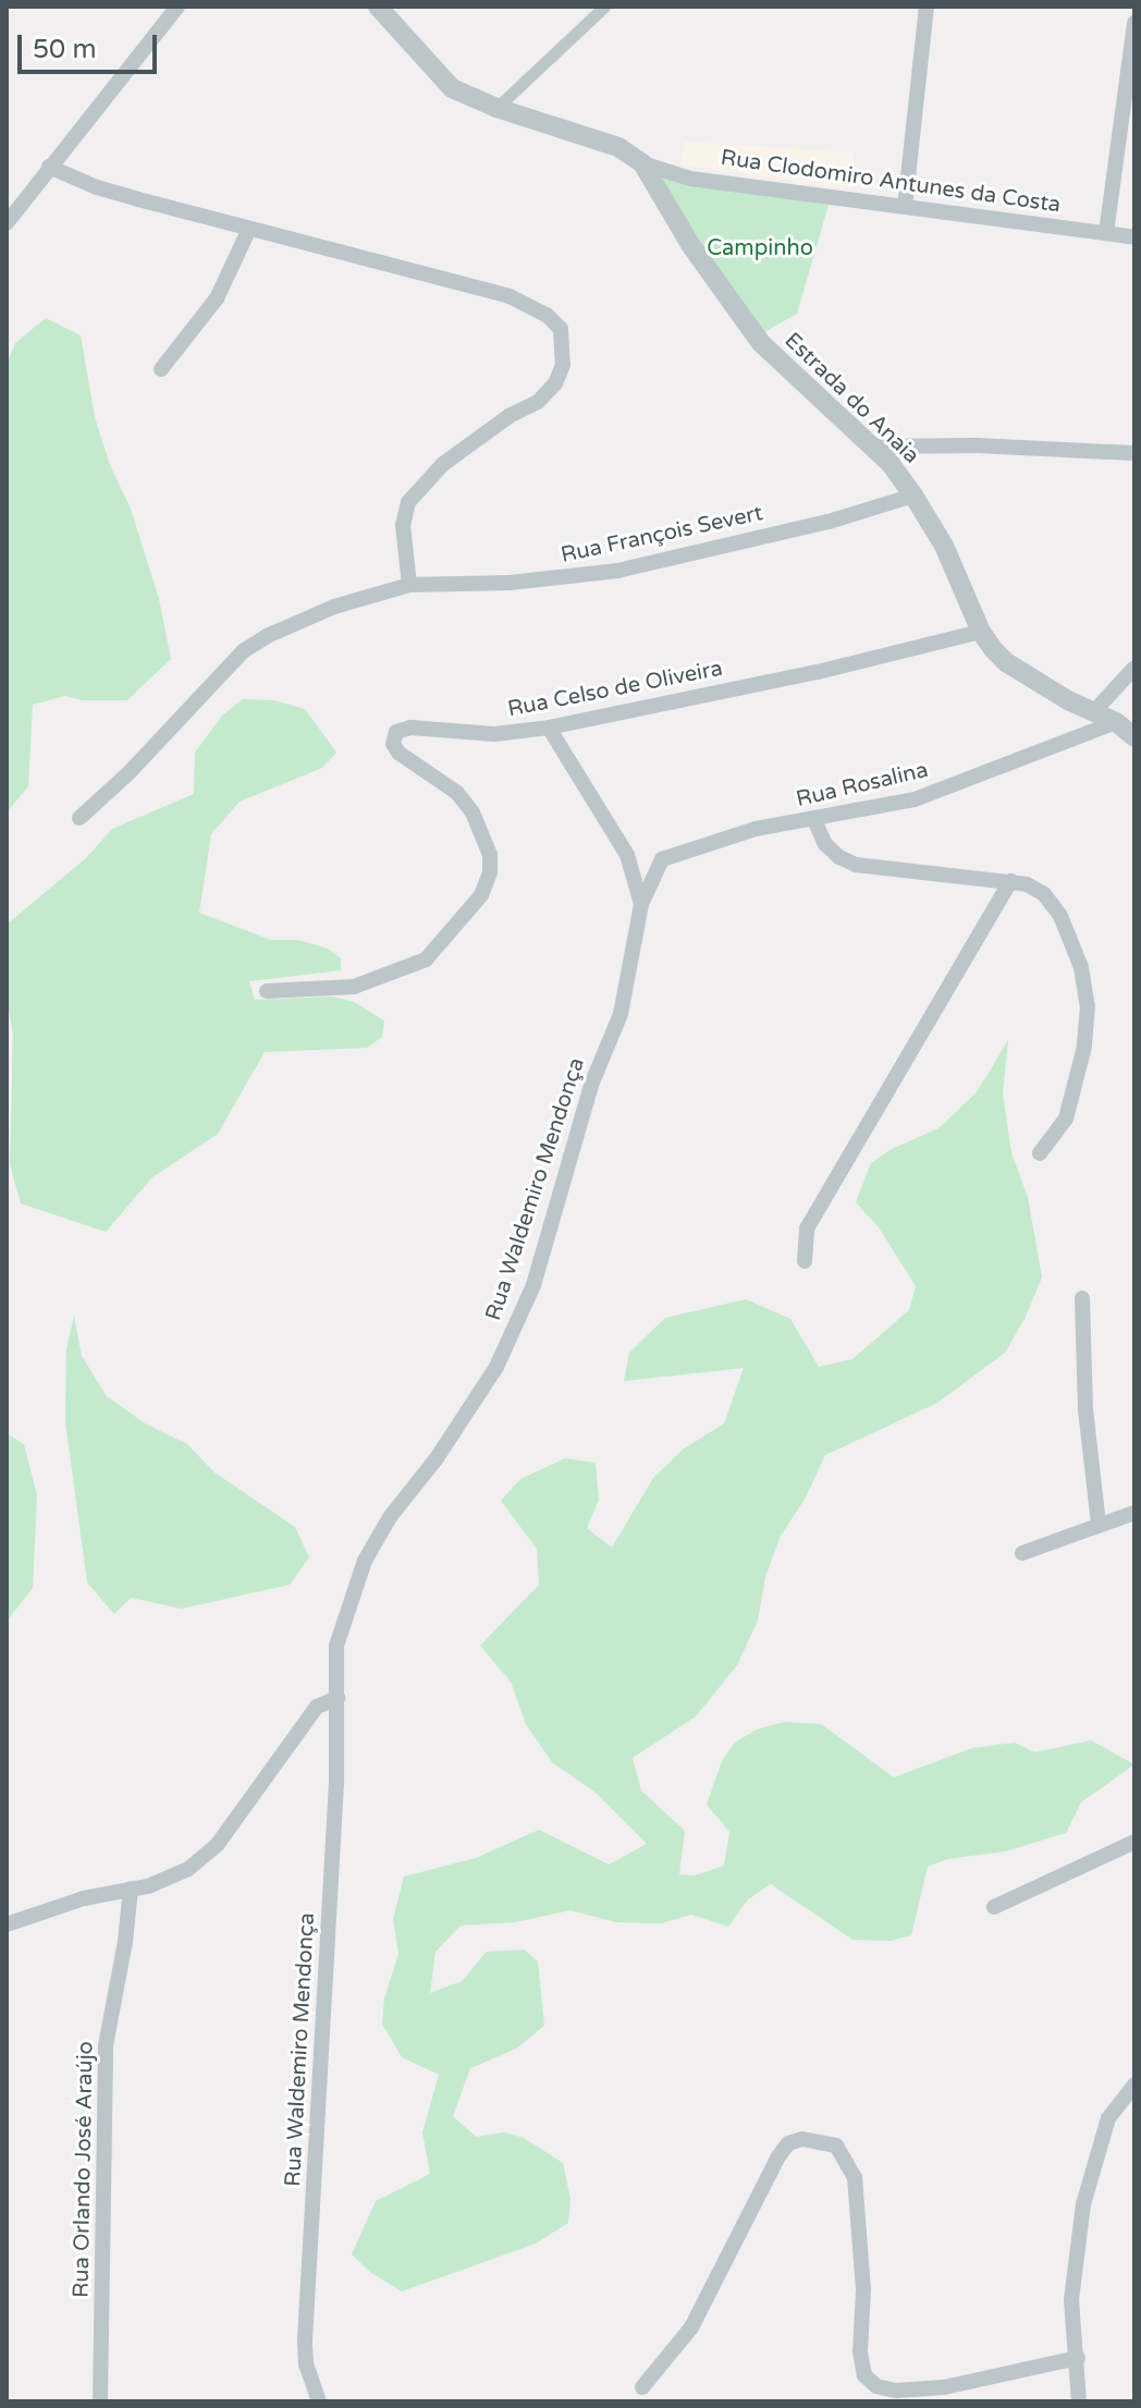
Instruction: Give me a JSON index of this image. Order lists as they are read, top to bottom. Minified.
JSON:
{"streets":{"street":["Rua Clodomiro Antunes da Costa","Estrada do Anaia","Rua François Severt","Rua Celso de Oliveira","Rua Rosalina","Rua Waldemiro Mendonça","Rua Orlando José Araújo"]},"crossings":[["Rua Clodomiro Antunes da Costa","Estrada do Anaia"],["Estrada do Anaia","Rua François Severt"],["Estrada do Anaia","Rua Celso de Oliveira"],["Estrada do Anaia","Rua Rosalina"],["Rua Celso de Oliveira","Rua Waldemiro Mendonça"],["Rua Rosalina","Rua Waldemiro Mendonça"]],"parks":["Campinho"],"scale_bar":"50 m"}
